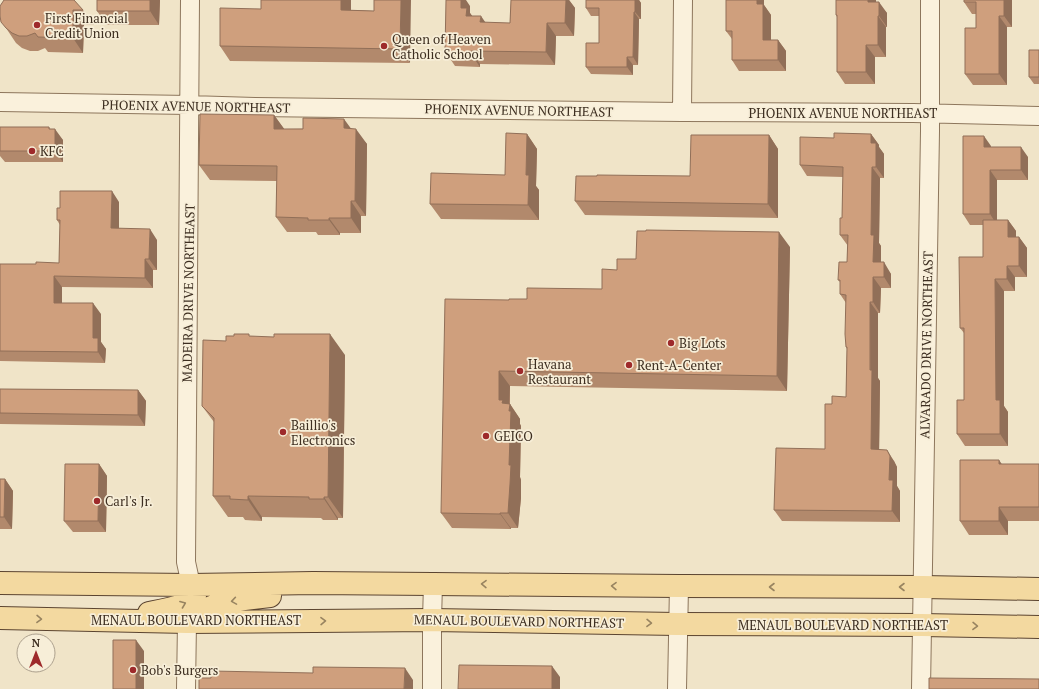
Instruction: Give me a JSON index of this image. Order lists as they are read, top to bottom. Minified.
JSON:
{"streets":{"main road":["MENAUL BOULEVARD NORTHEAST"],"street":["PHOENIX AVENUE NORTHEAST","MADEIRA DRIVE NORTHEAST","ALVARADO DRIVE NORTHEAST"]},"crossings":[["PHOENIX AVENUE NORTHEAST","MADEIRA DRIVE NORTHEAST"],["PHOENIX AVENUE NORTHEAST","ALVARADO DRIVE NORTHEAST"],["ALVARADO DRIVE NORTHEAST","MENAUL BOULEVARD NORTHEAST"]],"places":["First Financial Credit Union","Queen of Heaven Catholic School","KFC","Big Lots","Rent-A-Center","Havana Restaurant","Baillio's Electronics","GEICO","Carl's Jr.","Bob's Burgers"],"north":"top"}
